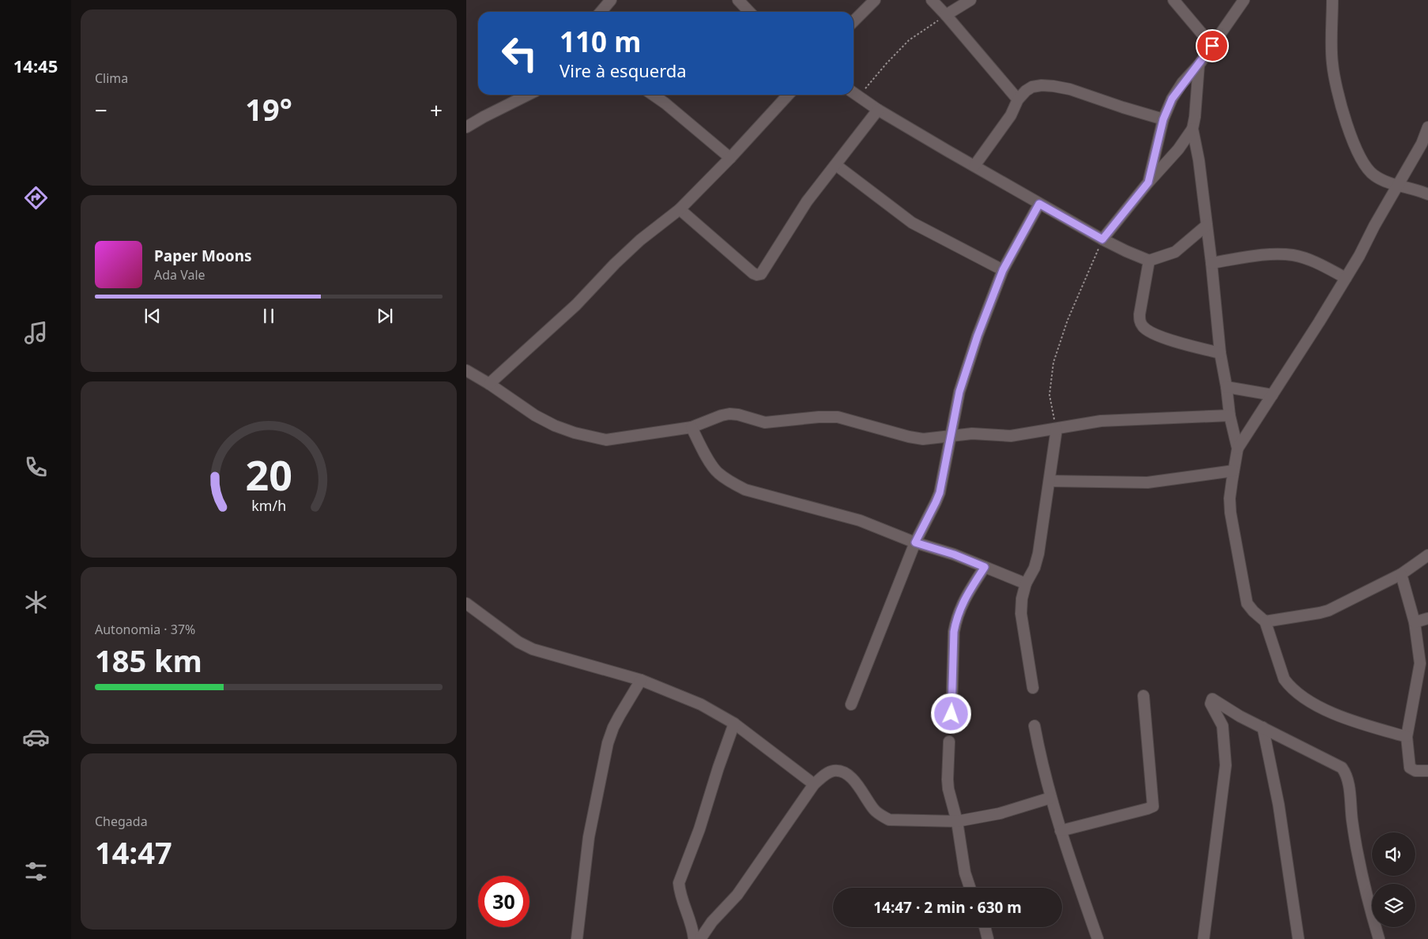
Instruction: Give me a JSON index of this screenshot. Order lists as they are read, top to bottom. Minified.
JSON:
{"page":{"tabs":"14:45","tile":["Clima",["Autonomia · 37%","185 km"],["Chegada","14:47"]],"turn":["110 m","Vire à esquerda"],"heat":["−","19°","+"],"song":["Paper Moons","Ada Vale"],"limit":"30","trip":"14:47 · 2 min · 630 m","gauge":["20","km/h"]}}
